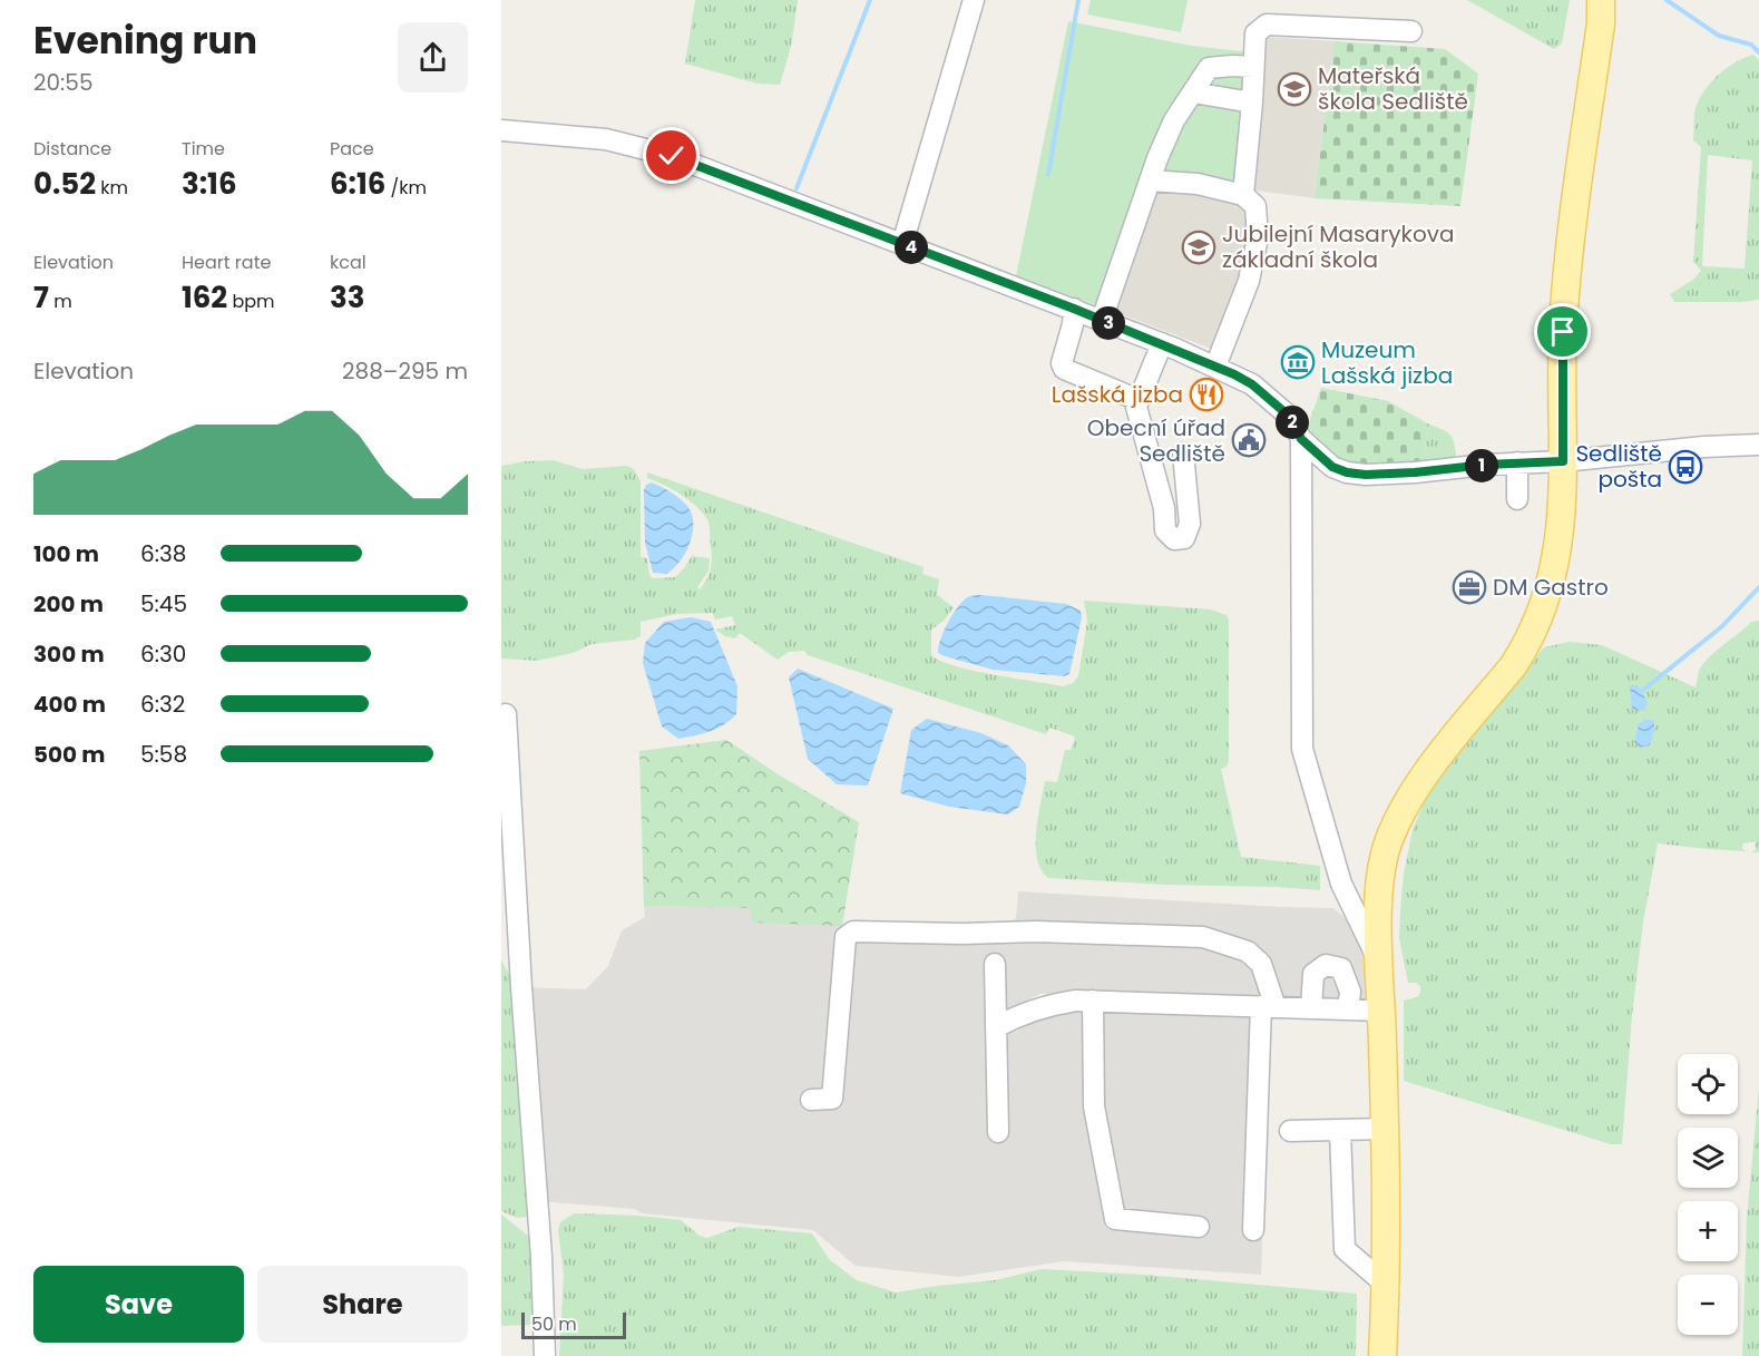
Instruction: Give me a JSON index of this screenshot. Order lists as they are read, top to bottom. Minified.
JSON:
{"places":{"school or university":["Mateřská škola Sedliště","Jubilejní Masarykova základní škola"],"museum":["Muzeum Lašská jizba"],"restaurant":["Lašská jizba"],"public building":["Obecní úřad Sedliště"],"bus stop":["Sedliště pošta"],"office":["DM Gastro"]},"scale_bar":"50 m","page":{"heading":["Evening run","20:55"],"stats":[["Distance","0.52 km"],["Time","3:16"],["Pace","6:16 /km"],["Elevation","7 m"],["Heart rate","162 bpm"],["kcal","33"]],"pins":["4","3","2","1"],"chart":["Elevation","288–295 m"],"list":[{"name":"100 m","note":"6:38"},{"name":"200 m","note":"5:45"},{"name":"300 m","note":"6:30"},{"name":"400 m","note":"6:32"},{"name":"500 m","note":"5:58"}],"map_buttons":["+","−"],"buttons":["Save","Share"],"scale":"50 m"}}
